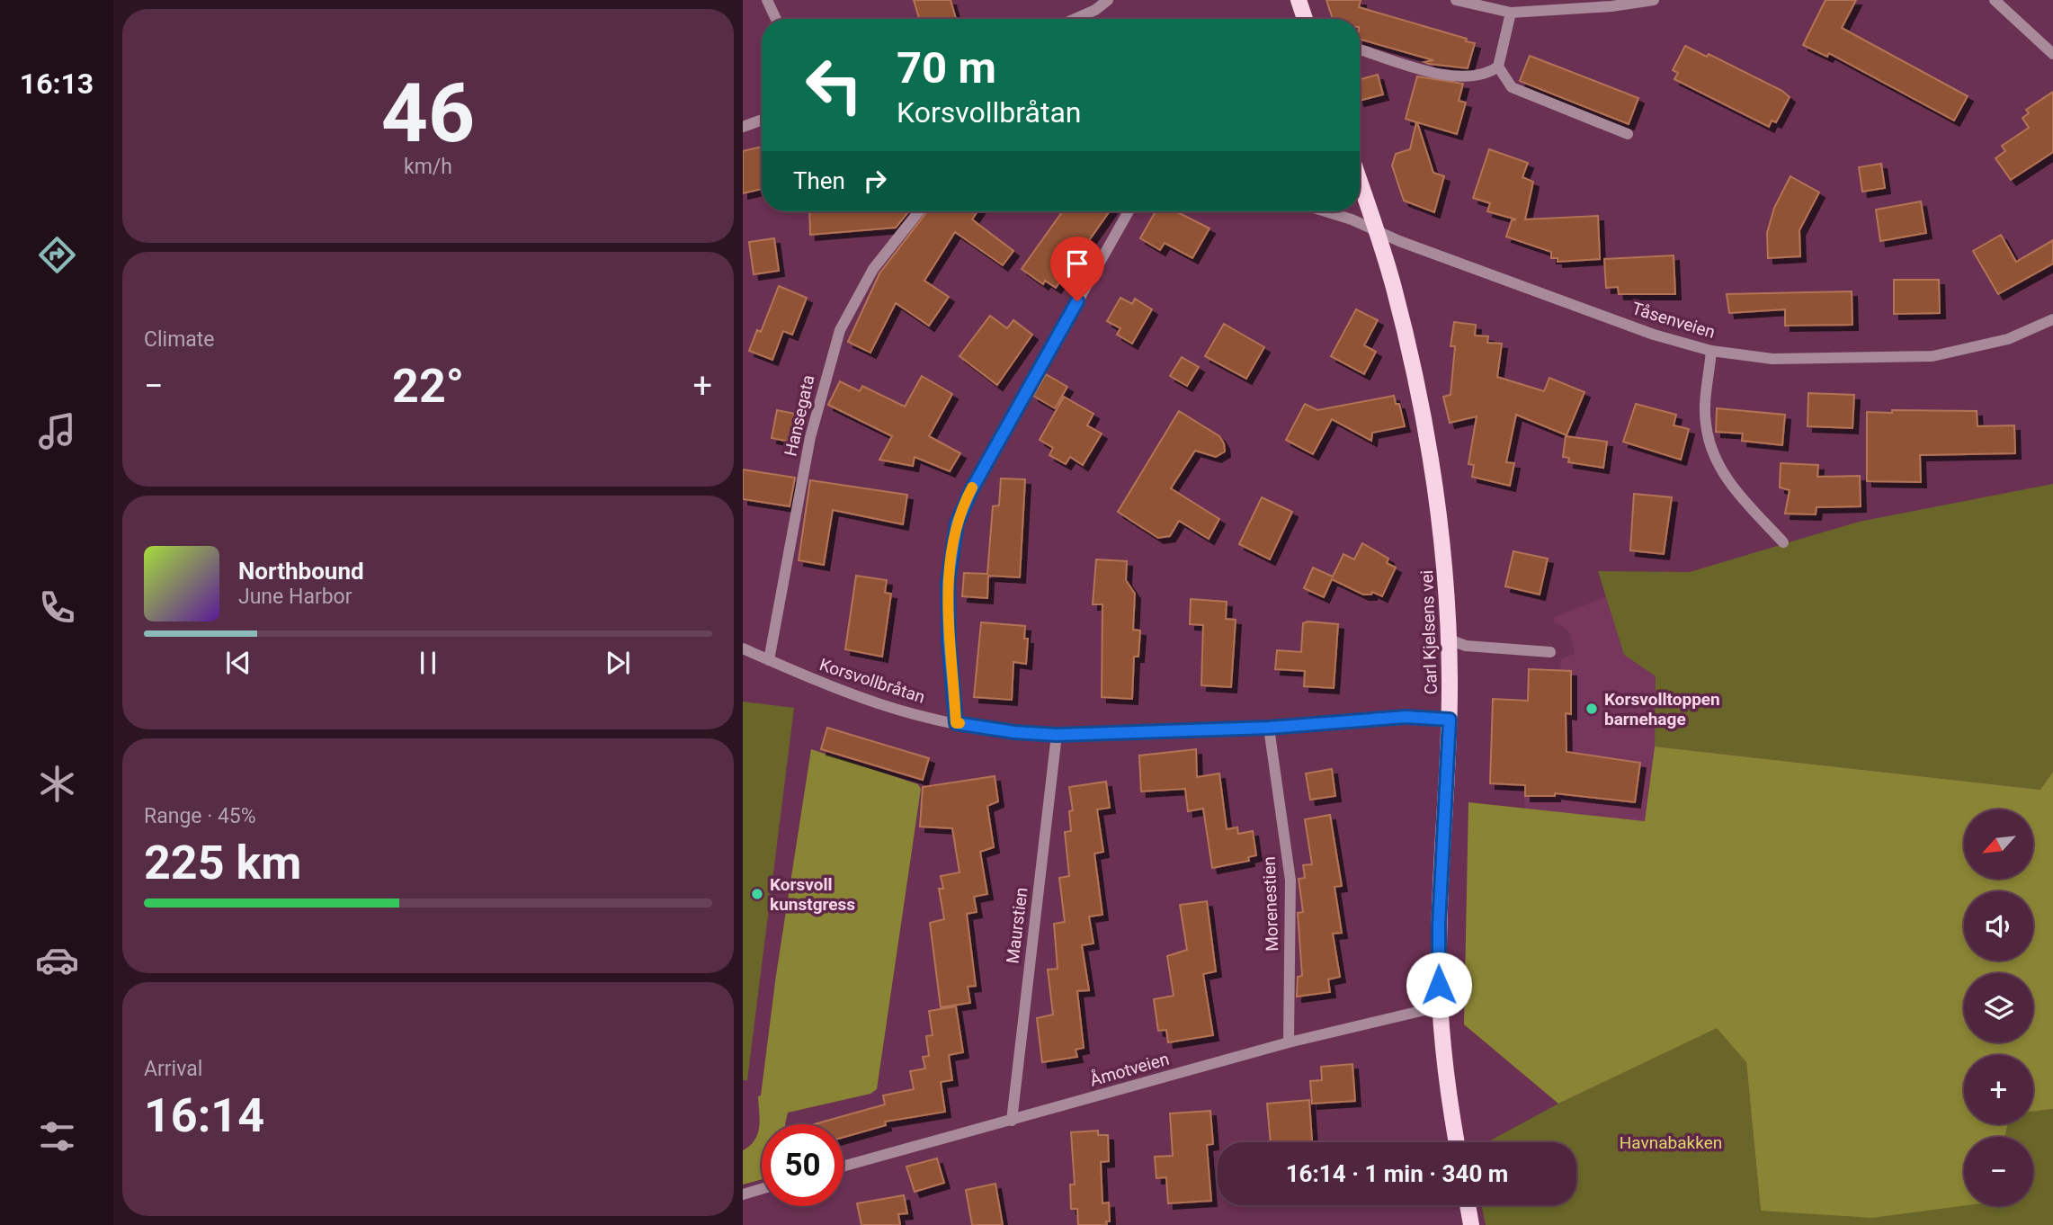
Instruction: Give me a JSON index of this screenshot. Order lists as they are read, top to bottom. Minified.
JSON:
{"streets":{"main road":["Carl Kjelsens vei"],"street":["Tåsenveien","Hansegata","Korsvollbråtan","Morenestien","Maurstien","Åmotveien"]},"crossings":[["Tåsenveien","Carl Kjelsens vei"],["Hansegata","Korsvollbråtan"],["Carl Kjelsens vei","Korsvollbråtan"],["Carl Kjelsens vei","Åmotveien"],["Korsvollbråtan","Morenestien"],["Korsvollbråtan","Maurstien"],["Morenestien","Åmotveien"],["Maurstien","Åmotveien"]],"parks":["Havnabakken"],"places":["Korsvolltoppen barnehage","Korsvoll kunstgress"],"north":"bottom left","page":{"tabs":"16:13","tile":[["46","km/h"],"Climate",["Range · 45%","225 km"],["Arrival","16:14"]],"turn":["70 m","Korsvollbråtan"],"then":"Then","heat":["−","22°","+"],"song":["Northbound","June Harbor"],"map_buttons":["+","−"],"limit":"50","trip":"16:14 · 1 min · 340 m"}}
